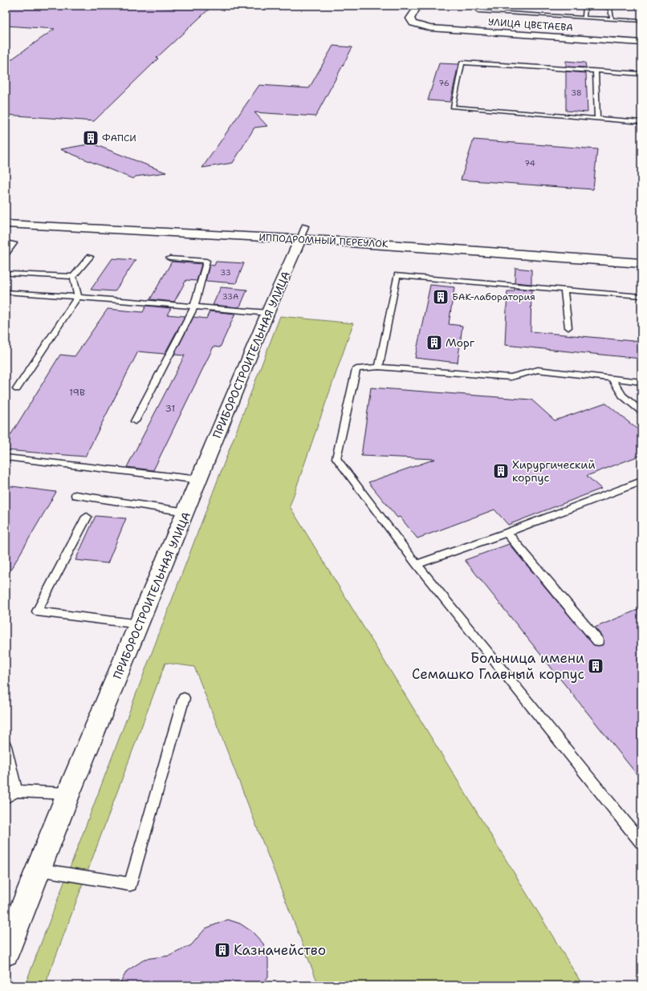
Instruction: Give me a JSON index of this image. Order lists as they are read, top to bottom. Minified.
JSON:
{"streets":{"street":["УЛИЦА ЦВЕТАЕВА","ИППОДРОМНЫЙ ПЕРЕУЛОК","ПРИБОРОСТРОИТЕЛЬНАЯ УЛИЦА"]},"crossings":[["ИППОДРОМНЫЙ ПЕРЕУЛОК","ПРИБОРОСТРОИТЕЛЬНАЯ УЛИЦА"]],"places":{"building":["ФАПСИ","БАК-лаборатория","Морг","Хирургический корпус","Больница имени Семашко Главный корпус","Казначейство"]},"house_numbers":["76","38","74","33","33А","19В","31"]}
